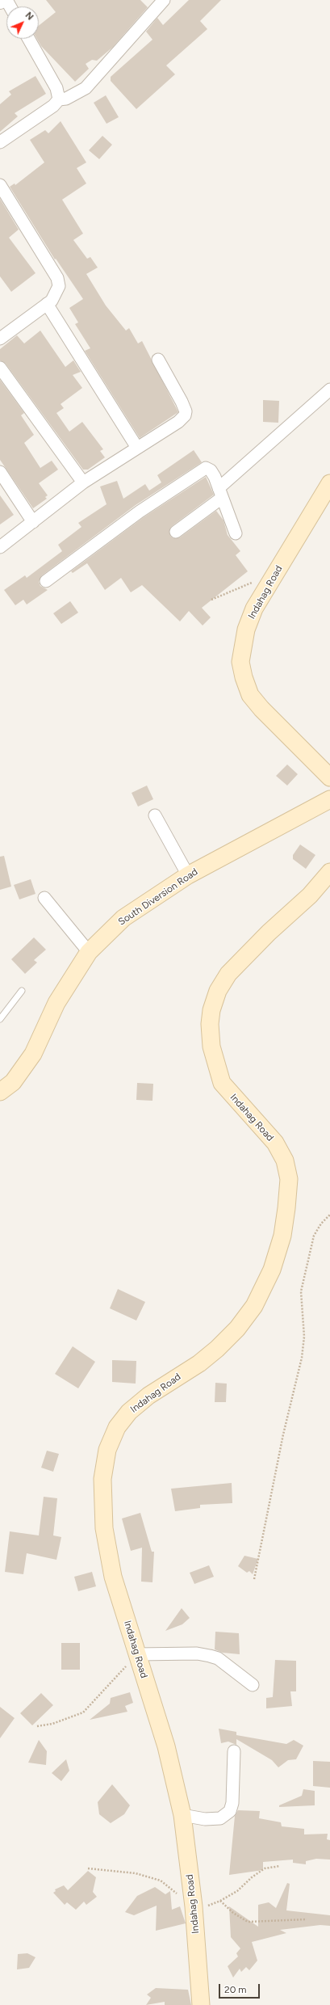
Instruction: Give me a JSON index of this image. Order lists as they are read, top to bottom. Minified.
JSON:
{"streets":{"main road":["Indahag Road","South Diversion Road"]},"scale_bar":"20 m","north":"top right"}
